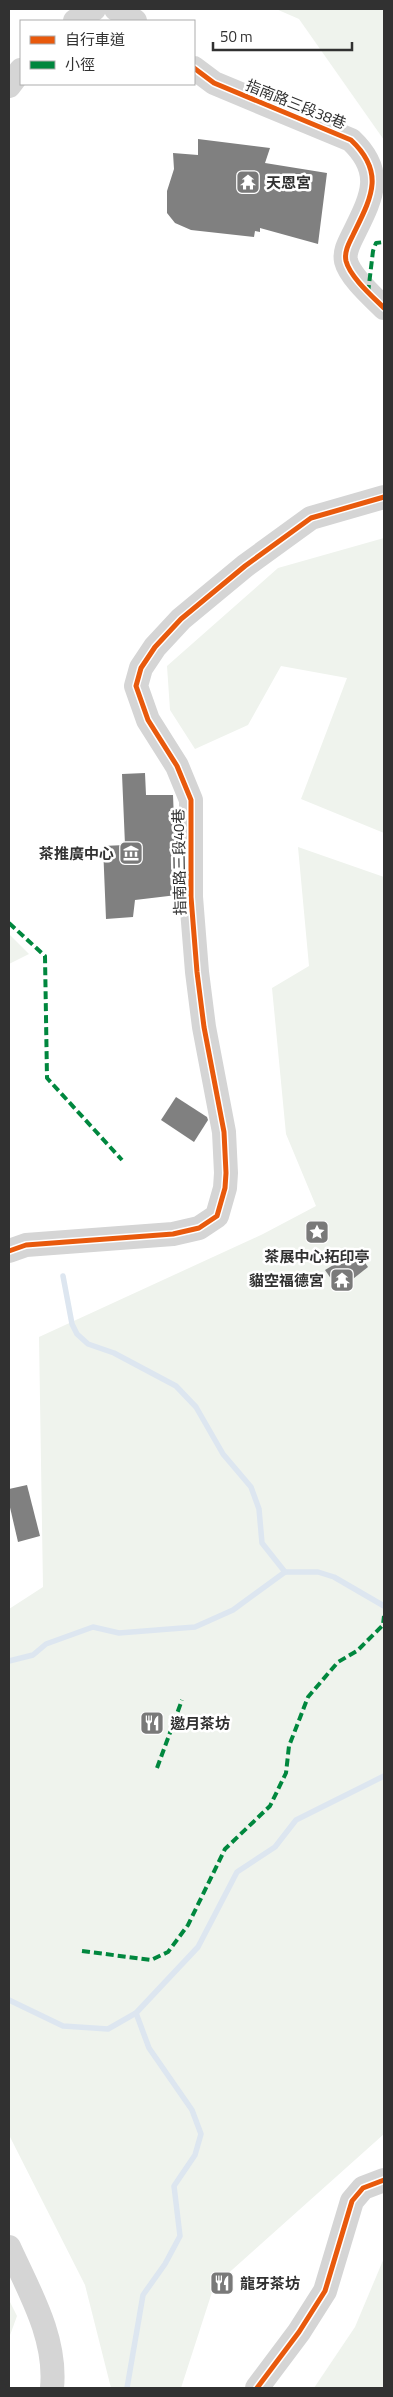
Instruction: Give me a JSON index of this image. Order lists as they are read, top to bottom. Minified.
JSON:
{"streets":{"street":["指南路三段38巷","指南路三段40巷"]},"places":{"temple":["天恩宮","貓空福德宮"],"museum":["茶推廣中心"],"place":["茶展中心拓印亭"],"restaurant":["邀月茶坊","龍牙茶坊"]},"legend":["自行車道","小徑"],"scale_bar":"50 m"}
